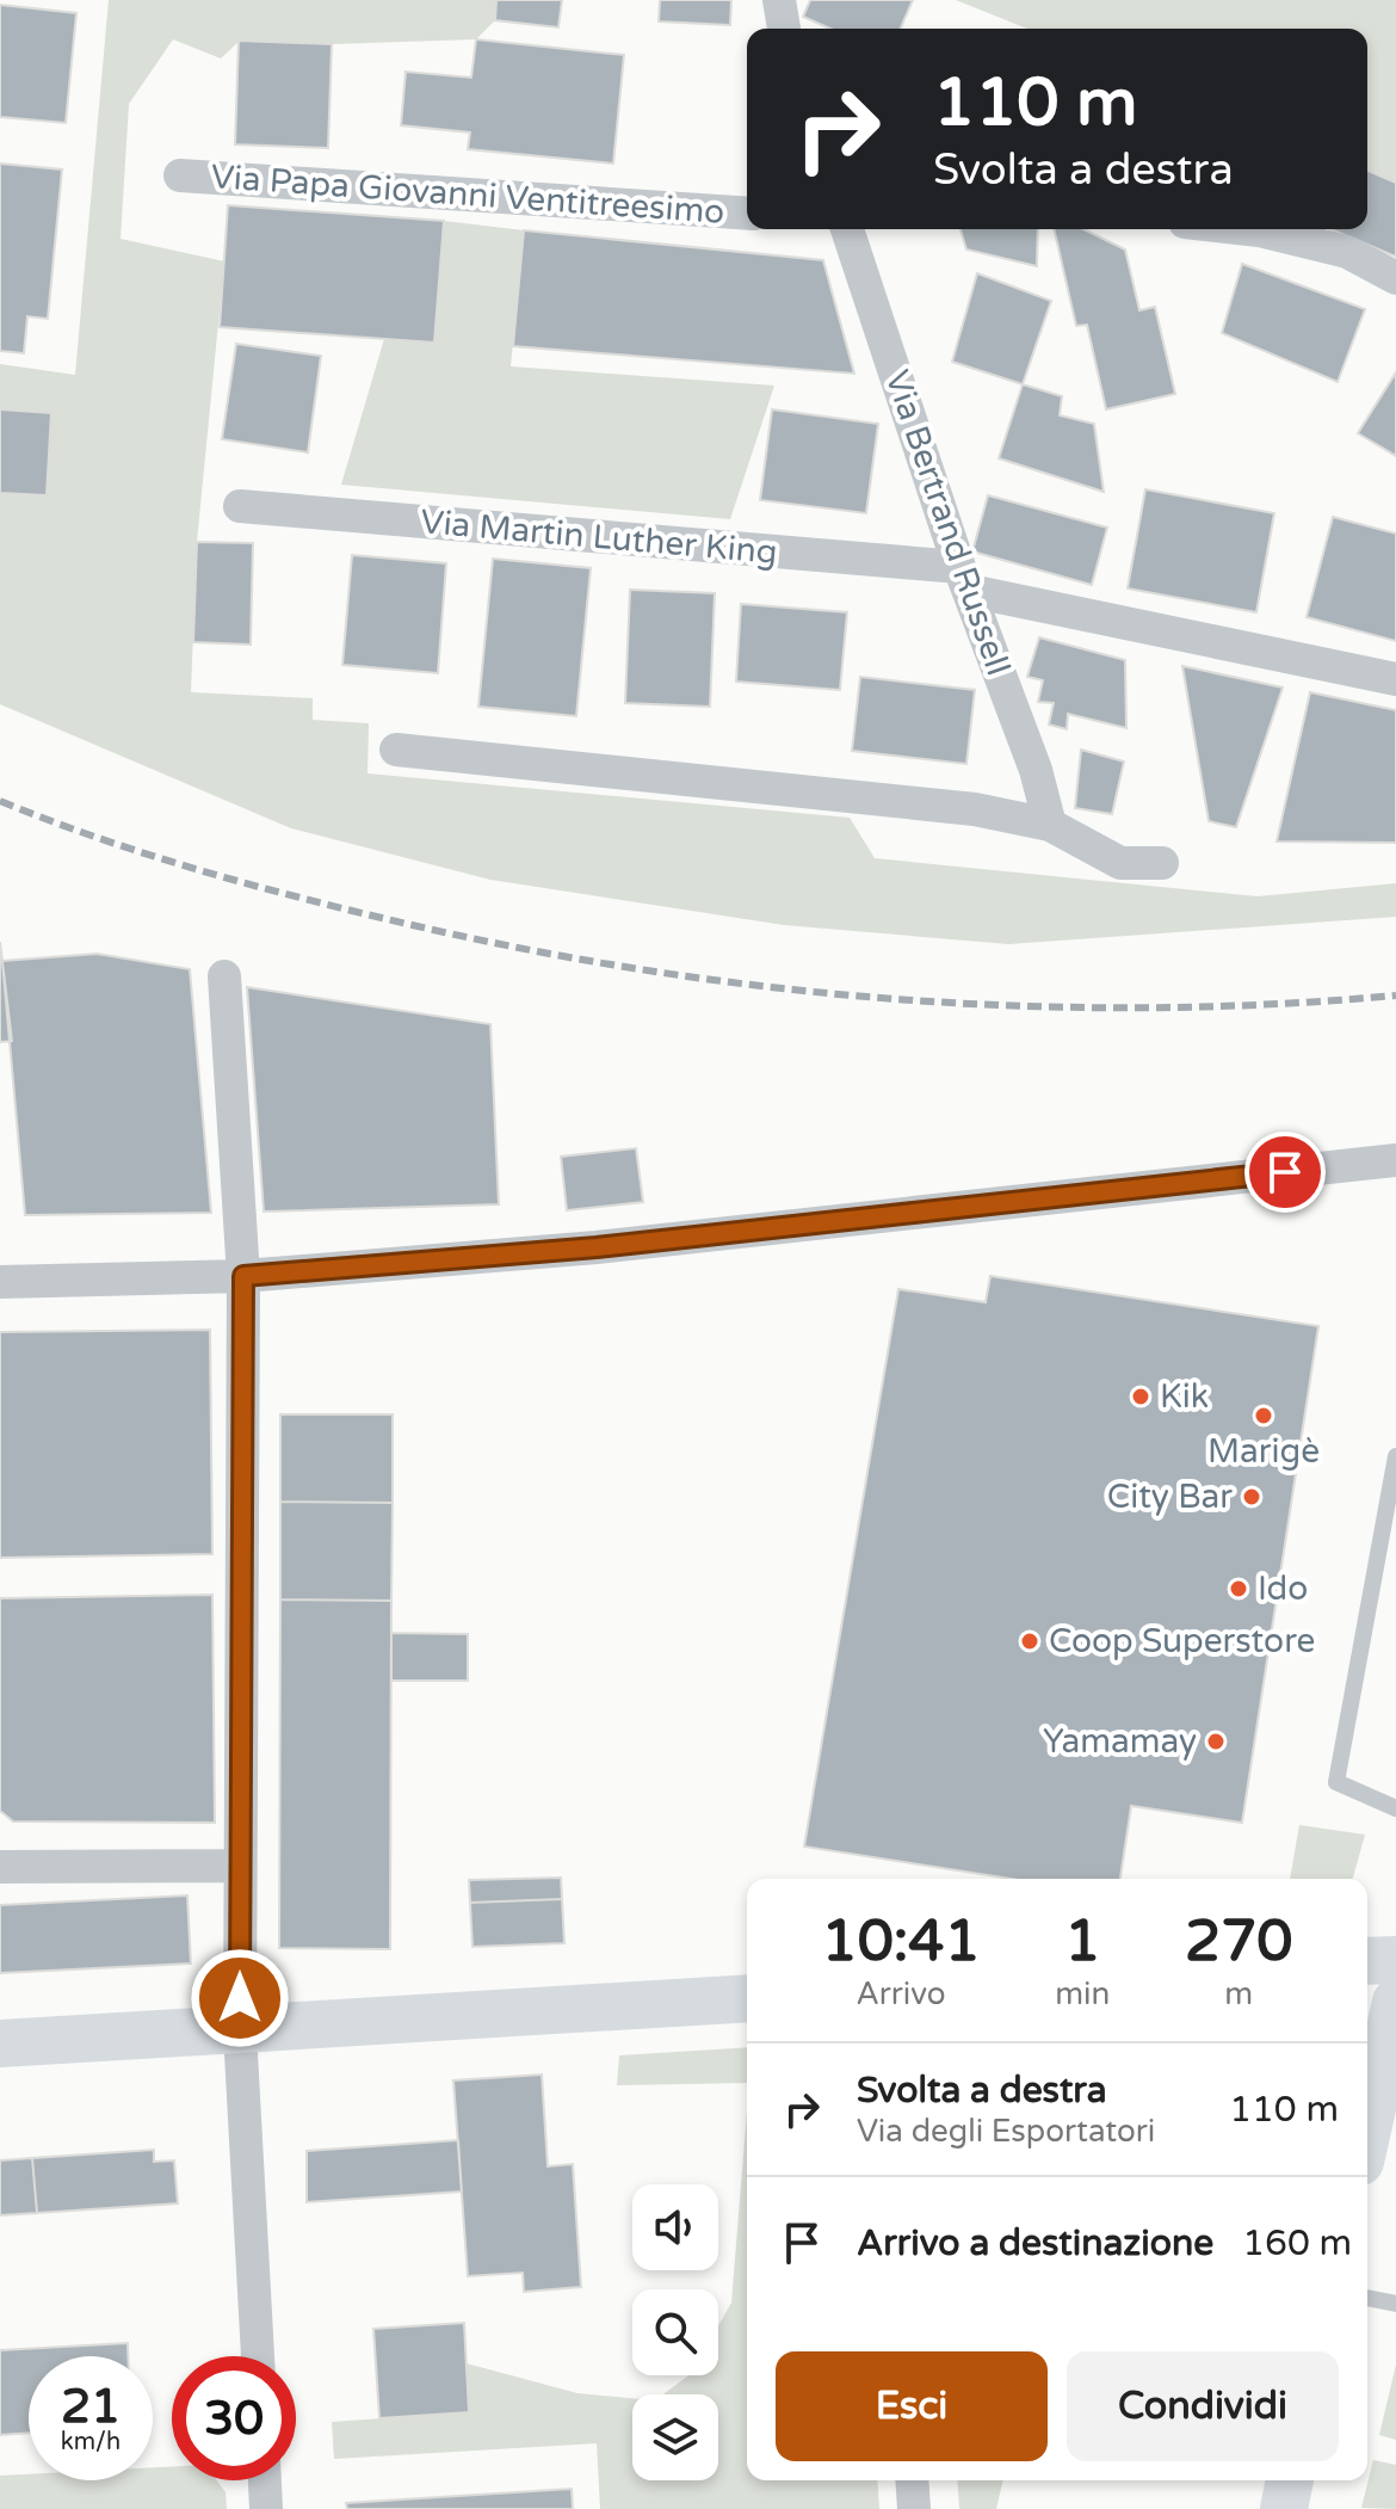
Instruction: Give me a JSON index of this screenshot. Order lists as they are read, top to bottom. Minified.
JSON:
{"streets":{"street":["Via Papa Giovanni Ventitreesimo","Via Bertrand Russell","Via Martin Luther King"]},"crossings":[["Via Bertrand Russell","Via Martin Luther King"]],"places":["Kik","Marigè","City Bar","Ido","Coop Superstore","Yamamay"],"page":{"turn":["110 m","Svolta a destra"],"eta":["10:41","Arrivo","1","min","270","m"],"list":[{"name":"Svolta a destra","note":"Via degli Esportatori","value":"110 m"},{"name":"Arrivo a destinazione","value":"160 m"}],"buttons":["Esci","Condividi"],"speed":"21 km/h","limit":"30"}}
